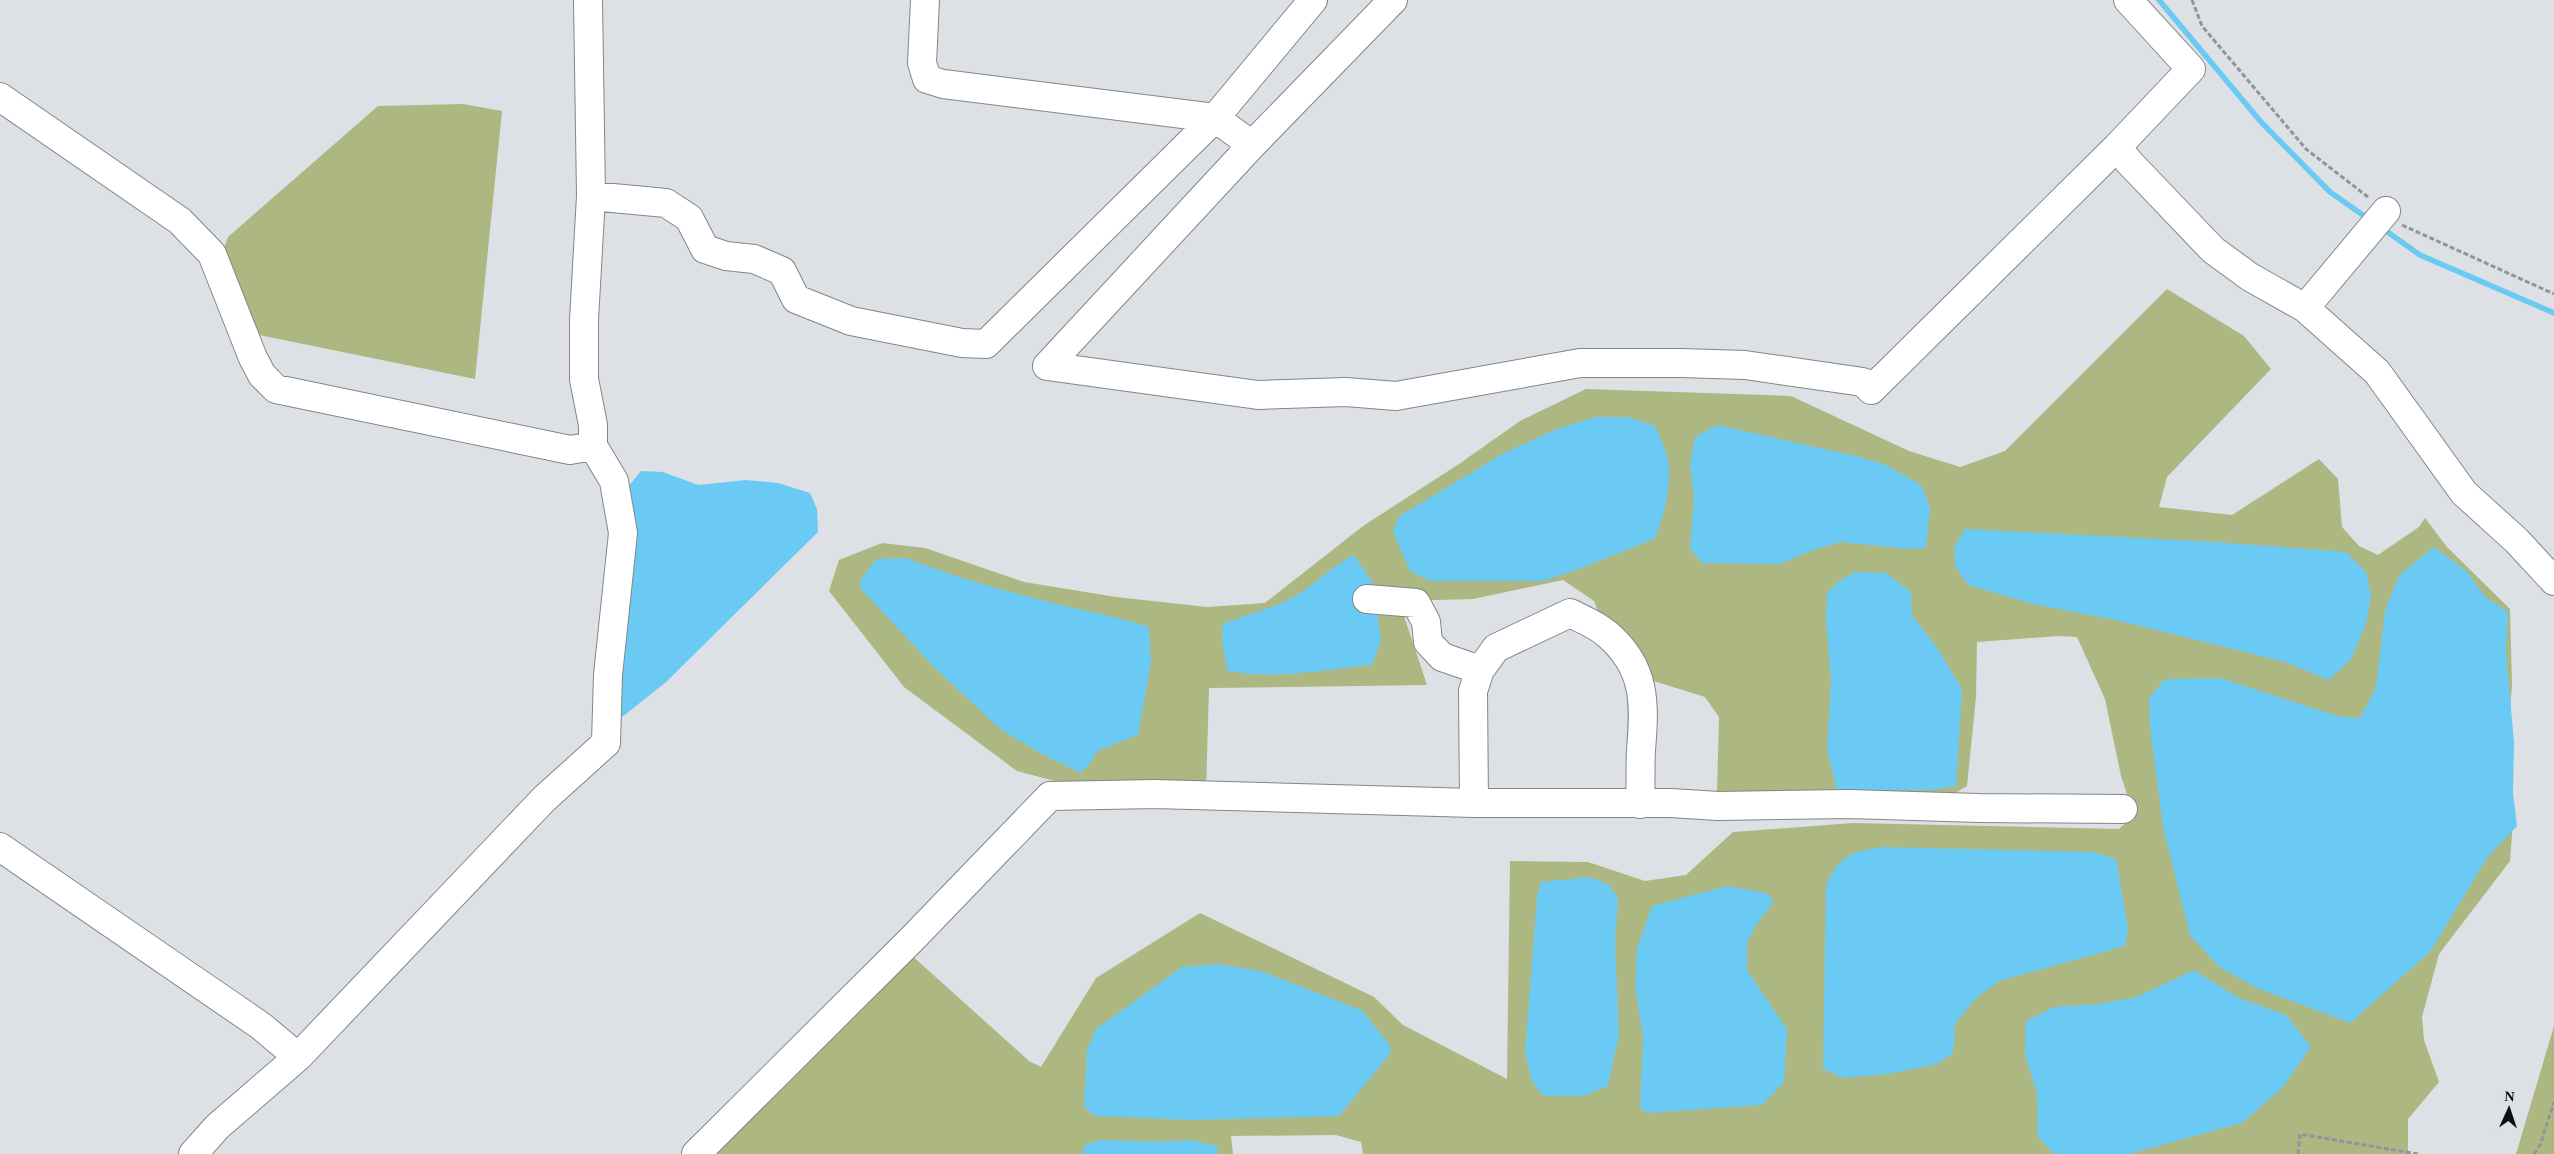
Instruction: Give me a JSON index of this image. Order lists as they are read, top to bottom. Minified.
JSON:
{"north":"top"}
